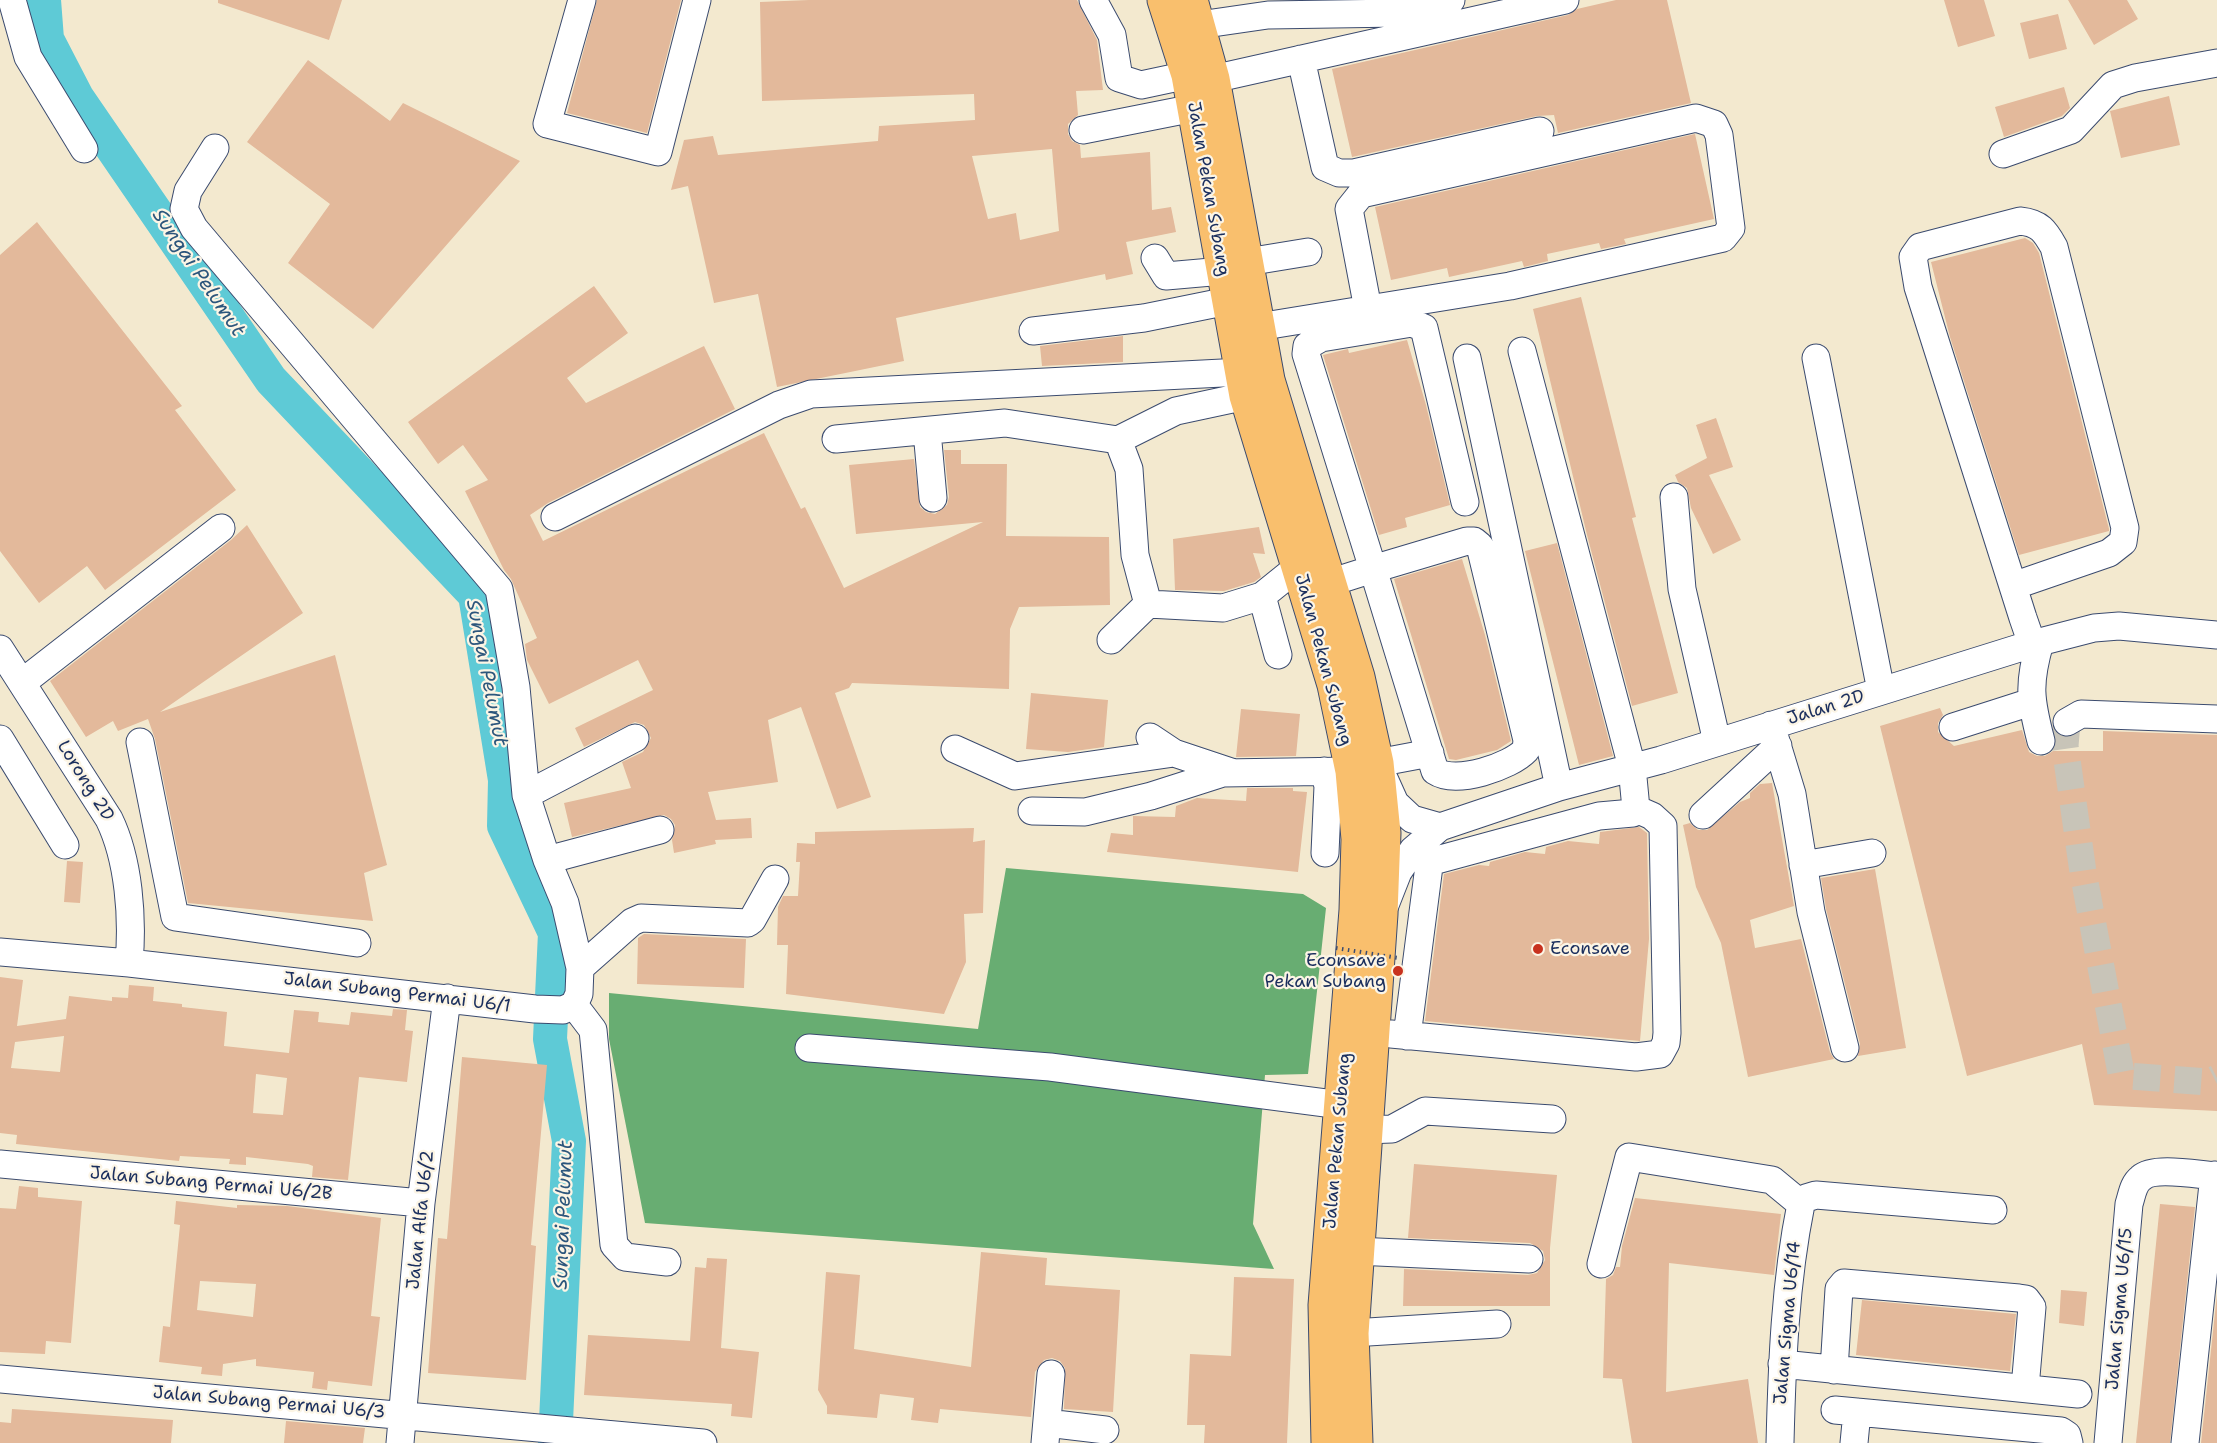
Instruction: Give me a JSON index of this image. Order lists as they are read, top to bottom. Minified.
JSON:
{"streets":{"main road":["Jalan Pekan Subang"],"street":["Jalan 2D","Lorong 2D","Jalan Subang Permai U6/1","Jalan Subang Permai U6/2B","Jalan Alfa U6/2","Jalan Sigma U6/15","Jalan Sigma U6/14","Jalan Subang Permai U6/3"]},"crossings":[["Jalan Pekan Subang","Jalan 2D"],["Lorong 2D","Jalan Subang Permai U6/1"],["Jalan Subang Permai U6/1","Jalan Alfa U6/2"],["Jalan Subang Permai U6/2B","Jalan Alfa U6/2"],["Jalan Alfa U6/2","Jalan Subang Permai U6/3"]],"water":["Sungai Pelumut"],"places":["Econsave","Econsave Pekan Subang"]}
